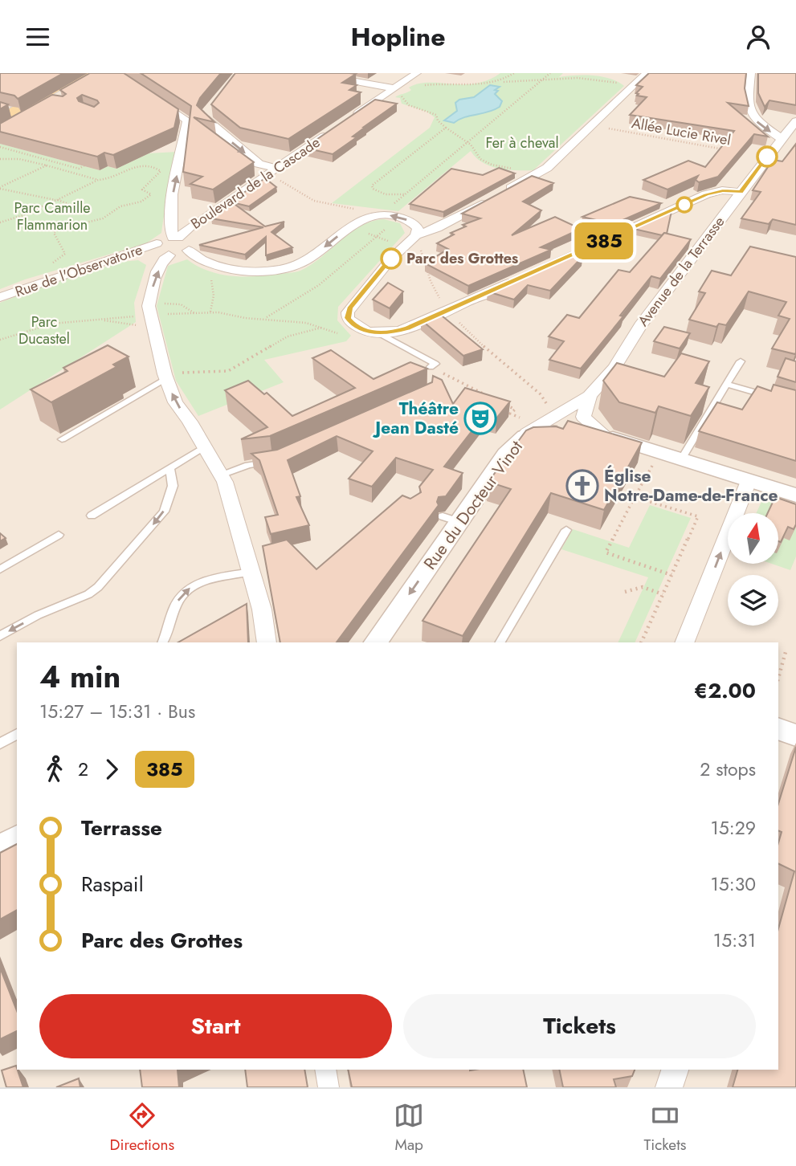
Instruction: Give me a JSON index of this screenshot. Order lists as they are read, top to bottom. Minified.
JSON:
{"streets":{"street":["Boulevard de la Cascade","Rue de l'Observatoire","Avenue de la Terrasse","Rue du Docteur Vinot"],"path":["Allée Lucie Rivel"]},"crossings":[["Avenue de la Terrasse","Rue du Docteur Vinot"]],"one_way":["Rue du Docteur Vinot"],"parks":["Fer à cheval","Parc Camille Flammarion","Parc Ducastel"],"places":{"other":["Parc des Grottes"],"theatre":["Théâtre Jean Dasté"],"church":["Église Notre-Dame-de-France"]},"lines":["bus line 385"],"north":"top","page":{"header":"Hopline","on_map":"385","heading":["4 min","15:27 – 15:31 · Bus","€2.00"],"legs":["2","385","2 stops"],"list":[{"name":"Terrasse","value":"15:29"},{"name":"Raspail","value":"15:30"},{"name":"Parc des Grottes","value":"15:31"}],"buttons":["Start","Tickets"],"tabs":["Directions","Map","Tickets"]}}
